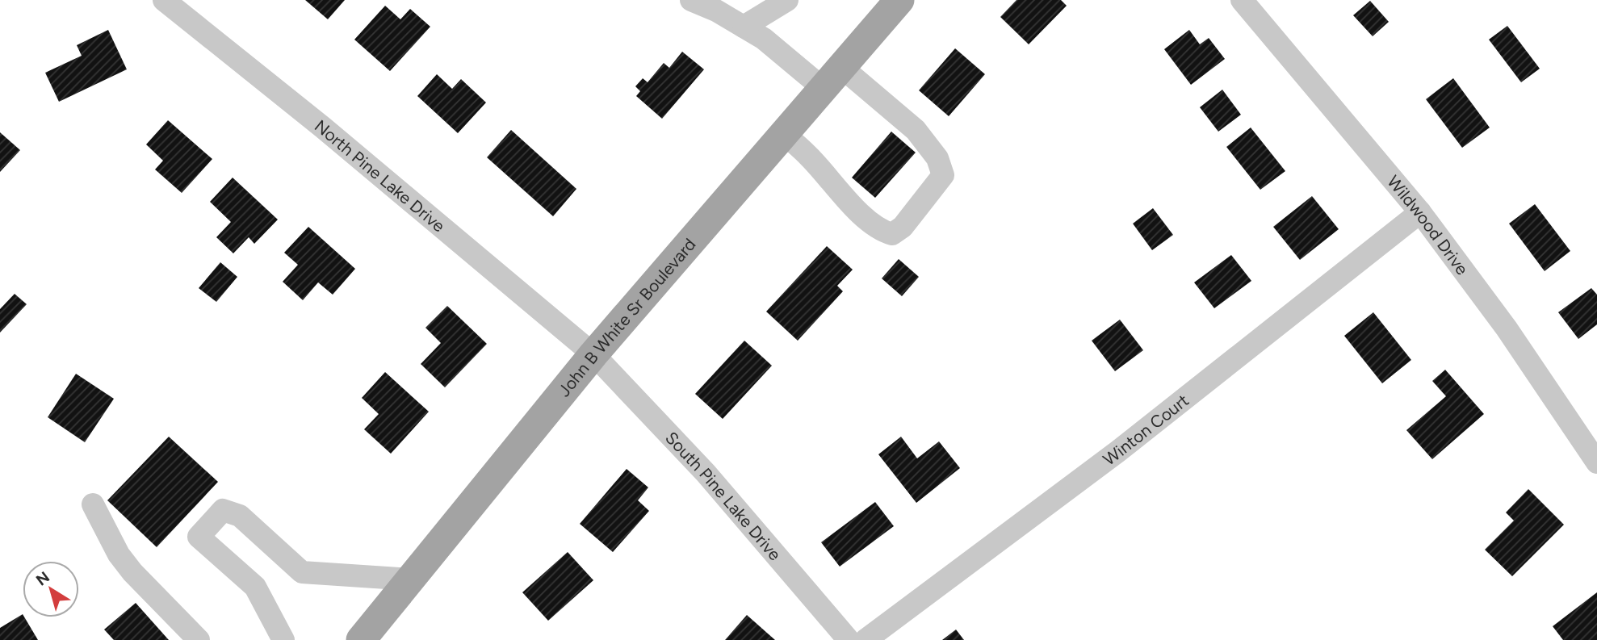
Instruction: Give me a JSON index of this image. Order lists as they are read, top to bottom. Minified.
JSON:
{"streets":{"main road":["John B White Sr Boulevard"],"street":["North Pine Lake Drive","Wildwood Drive","Winton Court","South Pine Lake Drive"]},"crossings":[["North Pine Lake Drive","John B White Sr Boulevard"],["North Pine Lake Drive","South Pine Lake Drive"],["Wildwood Drive","Winton Court"],["John B White Sr Boulevard","South Pine Lake Drive"]],"north":"top left"}
